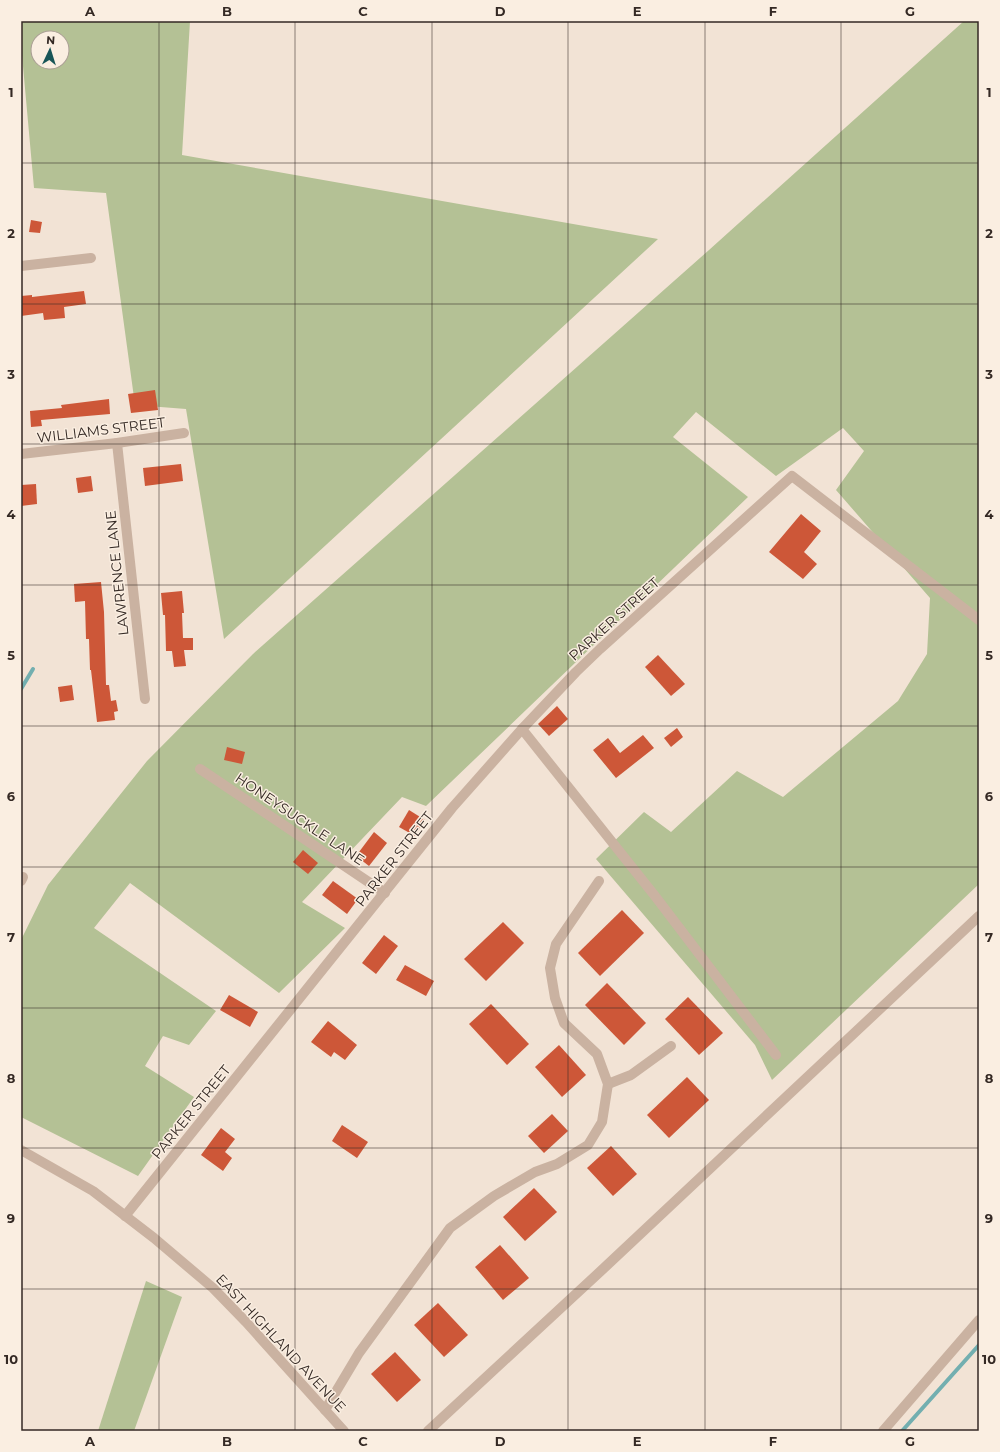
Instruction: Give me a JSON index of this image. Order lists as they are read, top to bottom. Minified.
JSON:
{"streets":{"street":["WILLIAMS STREET","LAWRENCE LANE","PARKER STREET","HONEYSUCKLE LANE","EAST HIGHLAND AVENUE"]},"crossings":[["WILLIAMS STREET","LAWRENCE LANE"],["PARKER STREET","HONEYSUCKLE LANE"],["PARKER STREET","EAST HIGHLAND AVENUE"]],"north":"top","grid":{"columns":["A","B","C","D","E","F","G"],"rows":["1","2","3","4","5","6","7","8","9","10"]}}
